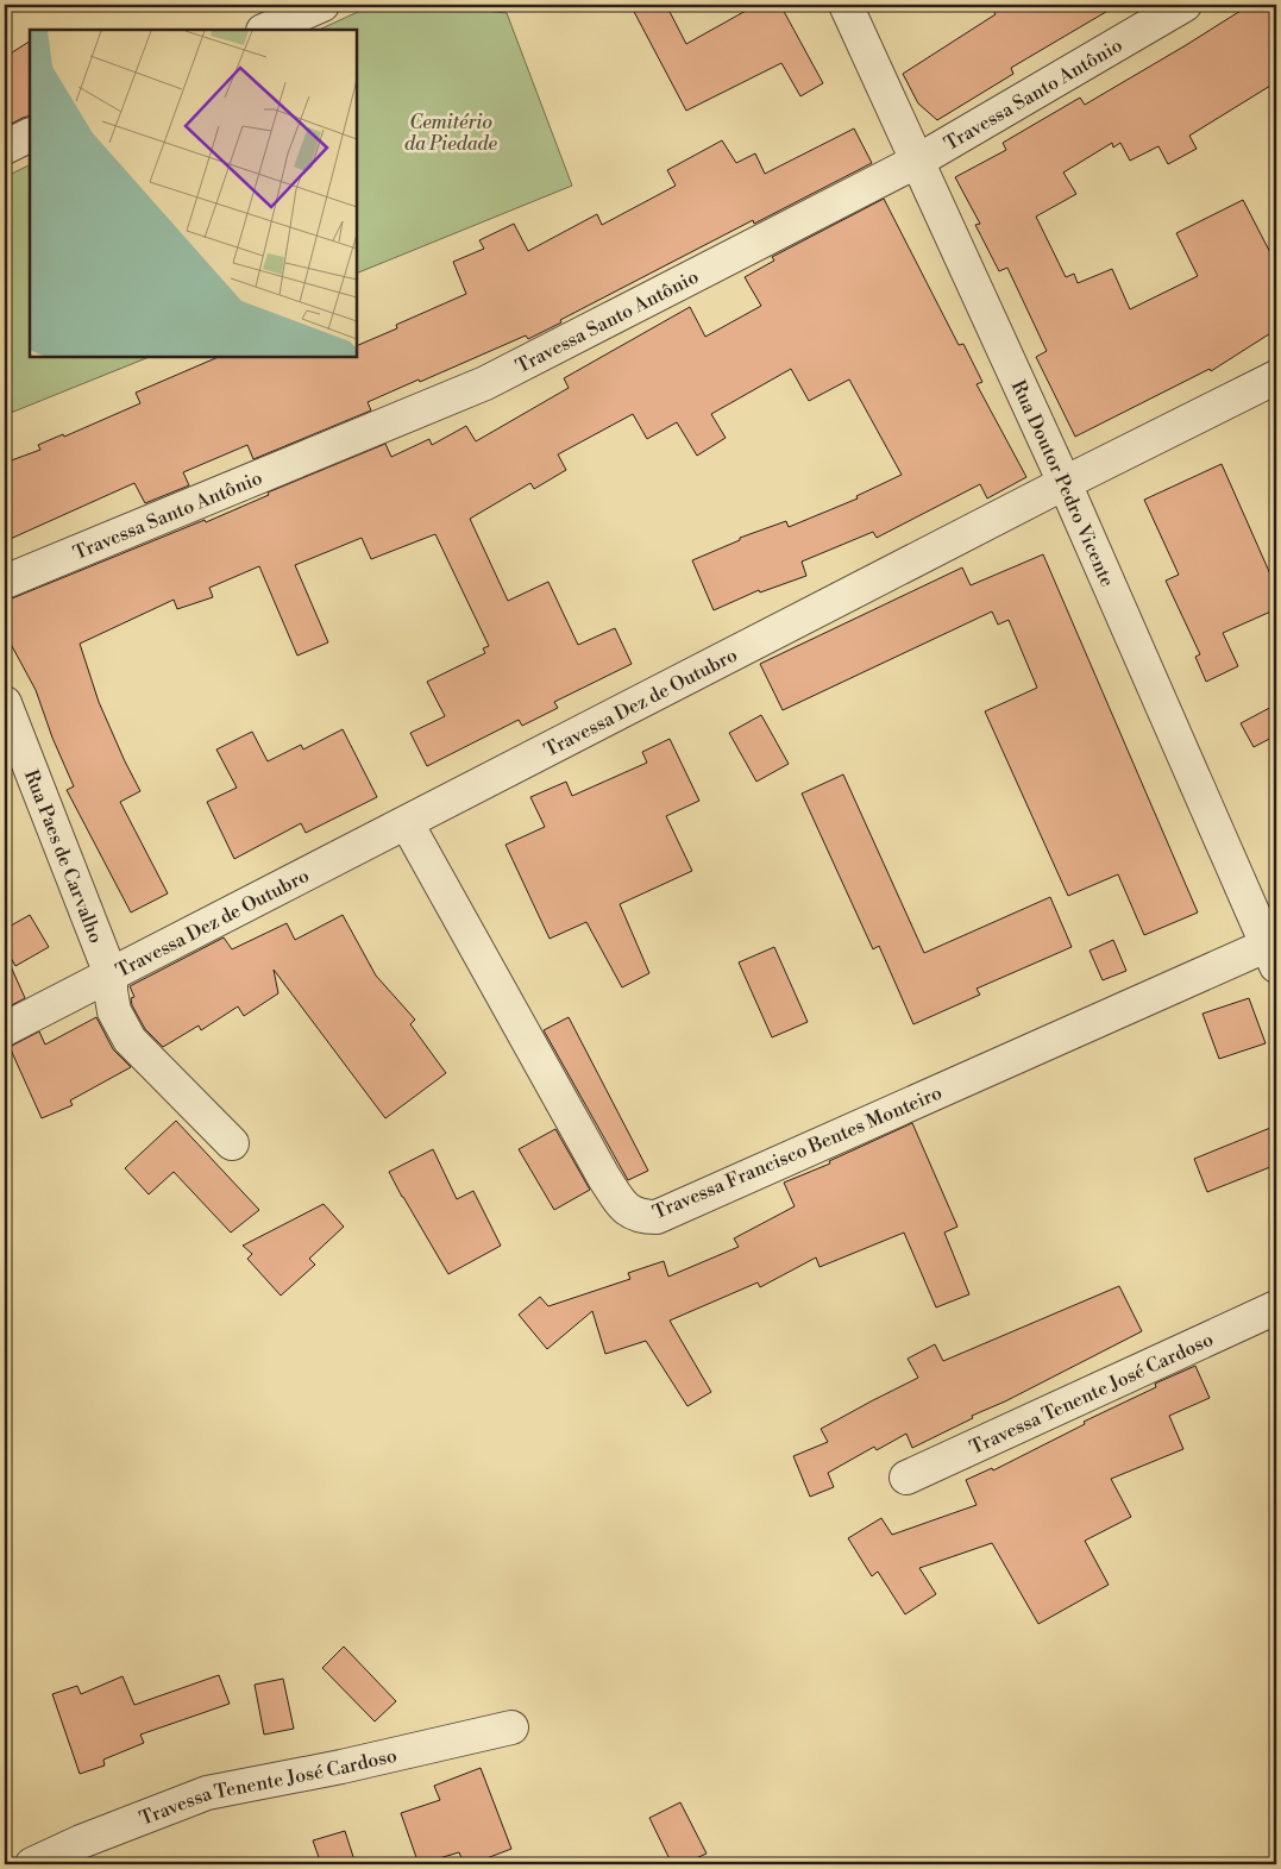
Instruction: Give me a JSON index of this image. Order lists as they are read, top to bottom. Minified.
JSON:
{"streets":{"street":["Travessa Santo Antônio","Rua Doutor Pedro Vicente","Travessa Dez de Outubro","Rua Paes de Carvalho","Travessa Francisco Bentes Monteiro","Travessa Tenente José Cardoso"]},"crossings":[["Travessa Santo Antônio","Rua Doutor Pedro Vicente"],["Rua Doutor Pedro Vicente","Travessa Dez de Outubro"],["Rua Doutor Pedro Vicente","Travessa Francisco Bentes Monteiro"],["Travessa Dez de Outubro","Rua Paes de Carvalho"],["Travessa Dez de Outubro","Travessa Francisco Bentes Monteiro"]],"parks":["Cemitério da Piedade"]}
